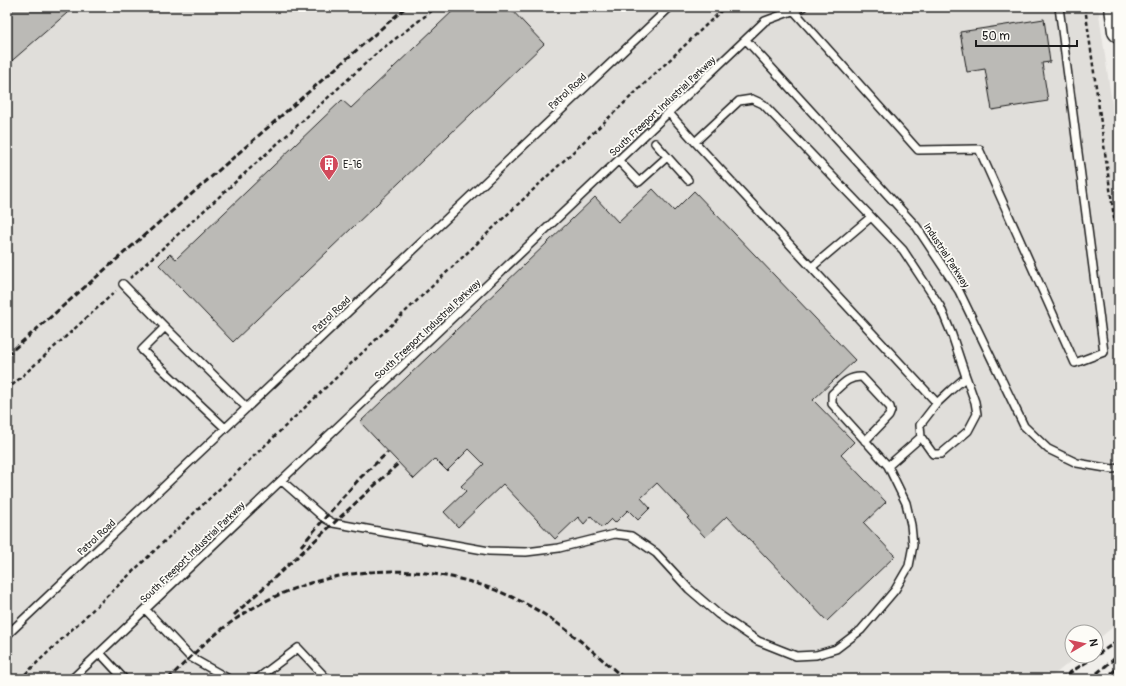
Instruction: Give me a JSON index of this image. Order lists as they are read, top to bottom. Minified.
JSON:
{"streets":{"lane":["Patrol Road","South Freeport Industrial Parkway","Industrial Parkway"]},"crossings":[["South Freeport Industrial Parkway","Industrial Parkway"]],"places":{"building":["E-16"]},"scale_bar":"50 m","north":"right"}
